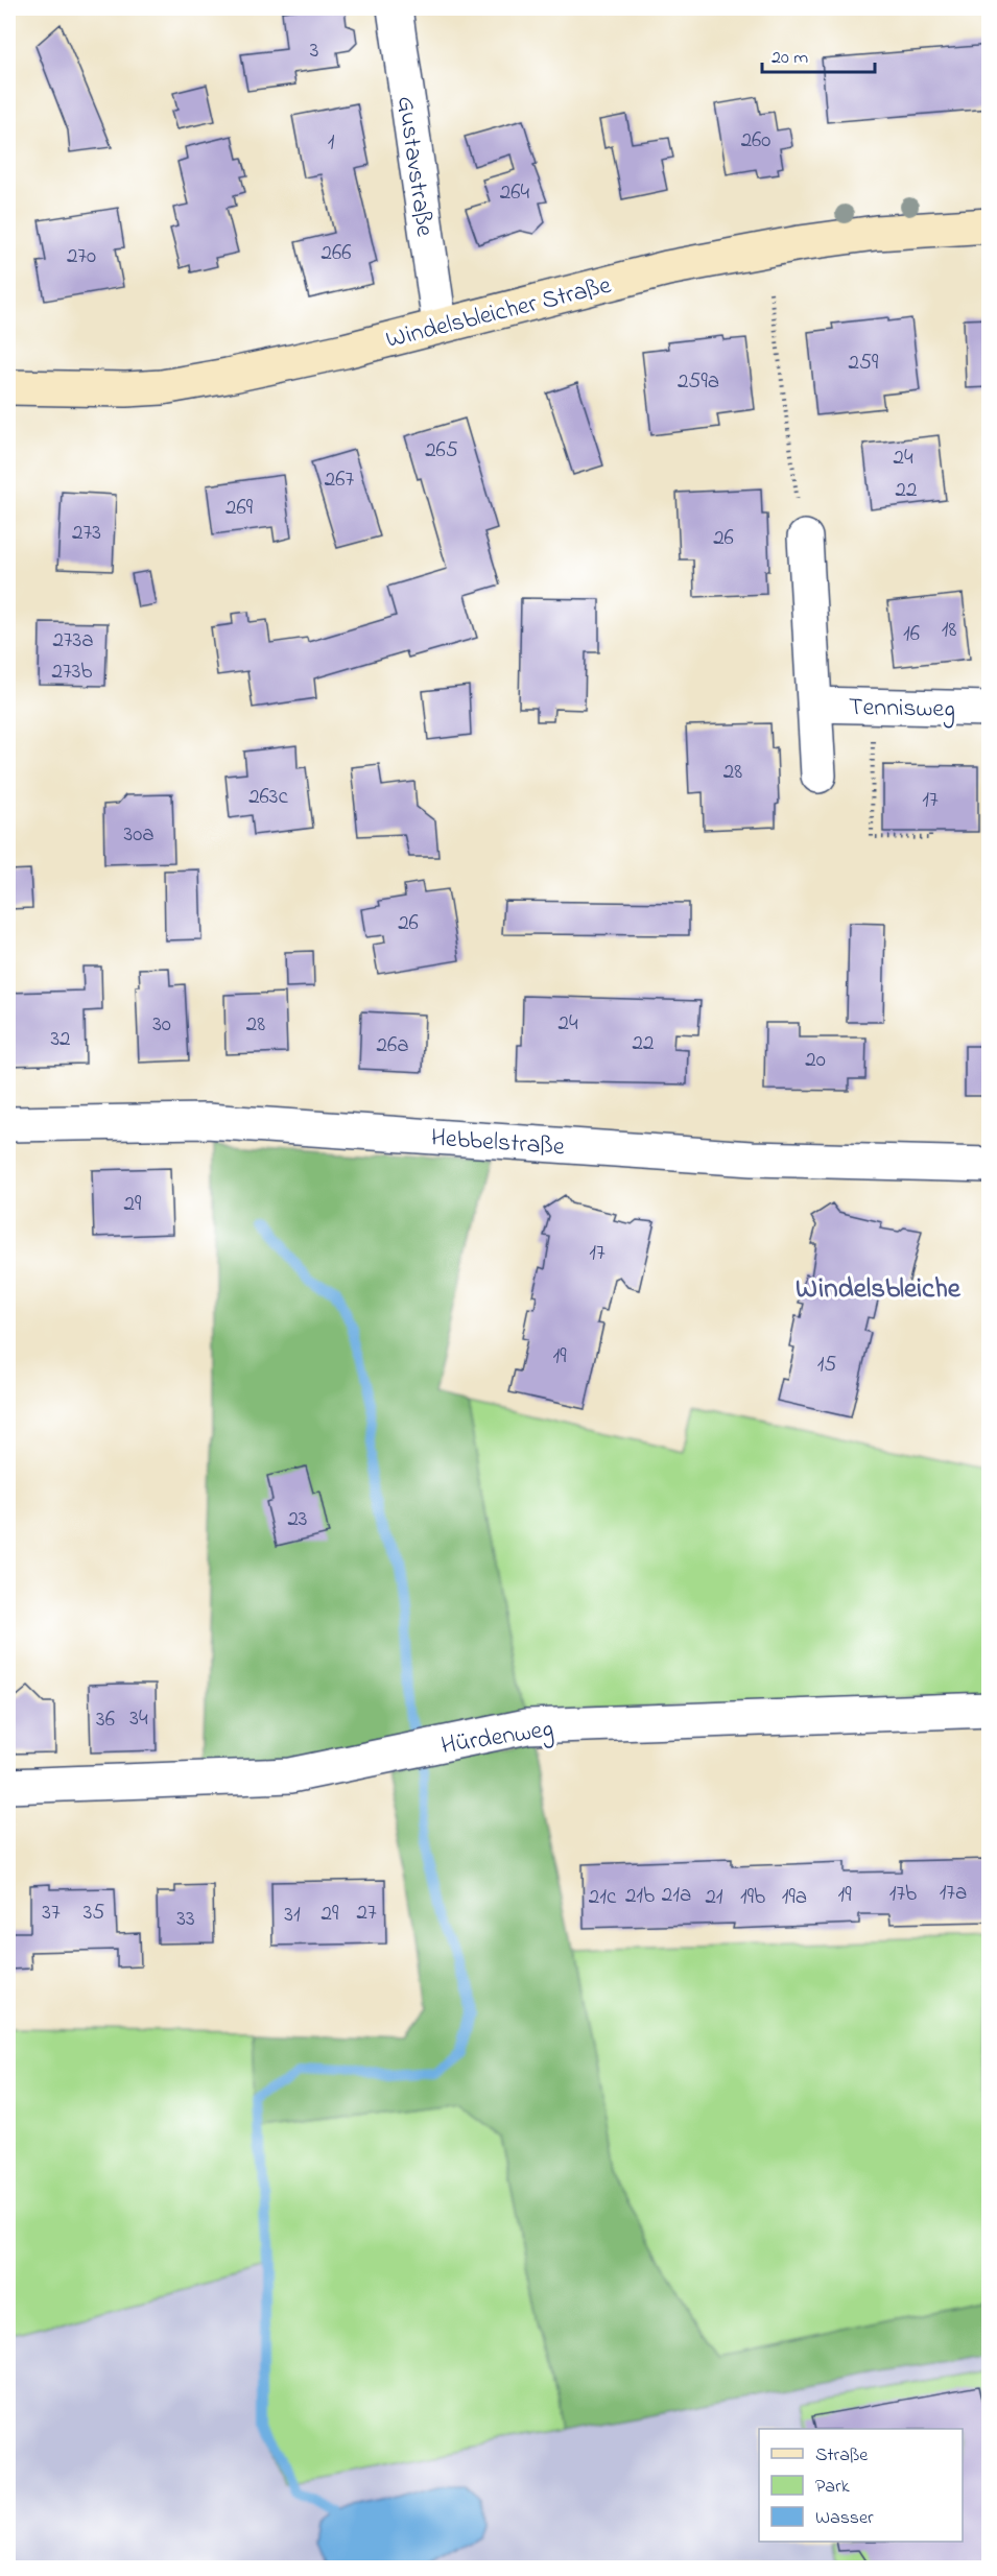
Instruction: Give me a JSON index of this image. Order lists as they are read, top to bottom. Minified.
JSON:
{"streets":{"main road":["Windelsbleicher Straße"],"street":["Gustavstraße","Tennisweg","Hebbelstraße","Hürdenweg"]},"crossings":[["Gustavstraße","Windelsbleicher Straße"]],"districts":["Windelsbleiche"],"house_numbers":["3","260","1","264","266","270","259","259a","265","24","267","22","269","273","26","18","16","273a","273b","28","263c","17","30a","26","24","30","28","32","22","26a","20","29","17","19","15","23","34","36","17a","17b","21a","19","21b","21c","21","19b","19a","37","35","27","29","31","33"],"legend":["Straße","Park","Wasser"],"scale_bar":"20 m"}
